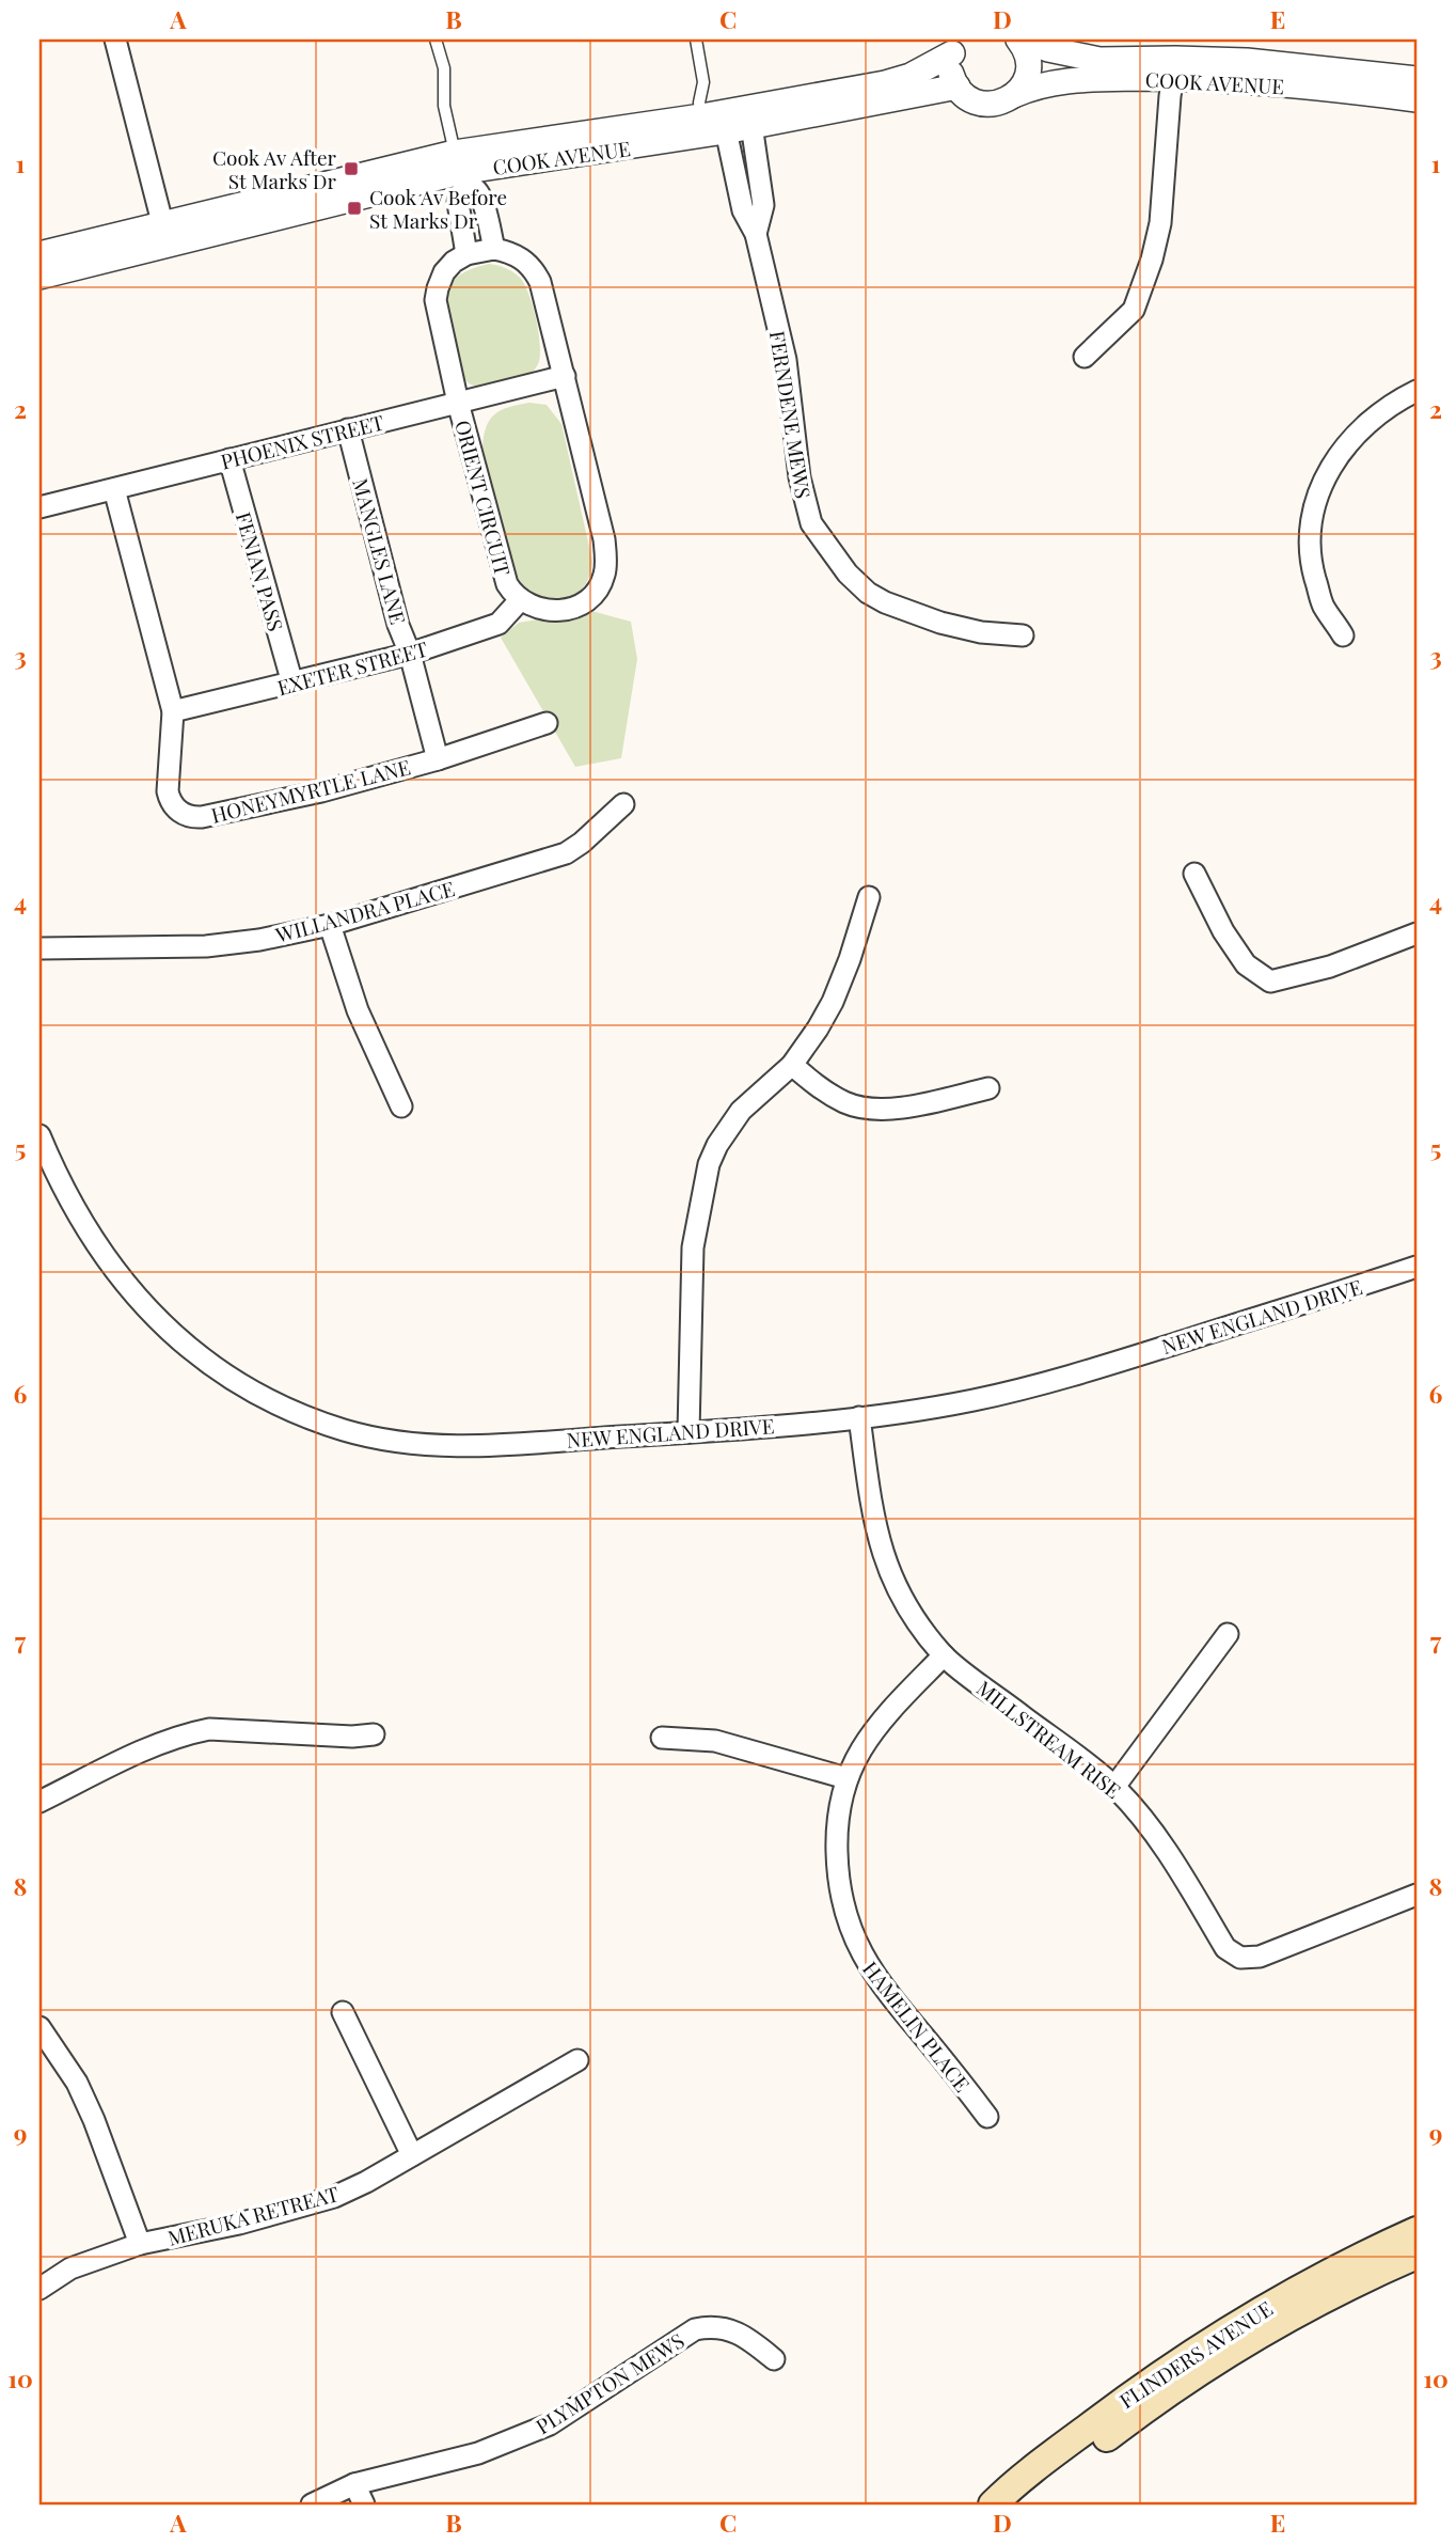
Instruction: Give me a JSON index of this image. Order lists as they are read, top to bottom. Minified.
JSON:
{"streets":{"main road":["FLINDERS AVENUE"],"street":["COOK AVENUE","FERNDENE MEWS","PHOENIX STREET","ORIENT CIRCUIT","MANGLES LANE","FENIAN PASS","EXETER STREET","HONEYMYRTLE LANE","WILLANDRA PLACE","NEW ENGLAND DRIVE","MILLSTREAM RISE","HAMELIN PLACE","MERUKA RETREAT","PLYMPTON MEWS"]},"crossings":[["COOK AVENUE","FERNDENE MEWS"],["PHOENIX STREET","ORIENT CIRCUIT"],["PHOENIX STREET","MANGLES LANE"],["PHOENIX STREET","FENIAN PASS"],["PHOENIX STREET","HONEYMYRTLE LANE"],["ORIENT CIRCUIT","EXETER STREET"],["MANGLES LANE","EXETER STREET"],["MANGLES LANE","HONEYMYRTLE LANE"],["FENIAN PASS","EXETER STREET"],["EXETER STREET","HONEYMYRTLE LANE"],["NEW ENGLAND DRIVE","MILLSTREAM RISE"],["MILLSTREAM RISE","HAMELIN PLACE"]],"places":{"transit":["Cook Av After St Marks Dr","Cook Av Before St Marks Dr"]},"grid":{"columns":["A","B","C","D","E"],"rows":["1","2","3","4","5","6","7","8","9","10"]}}
